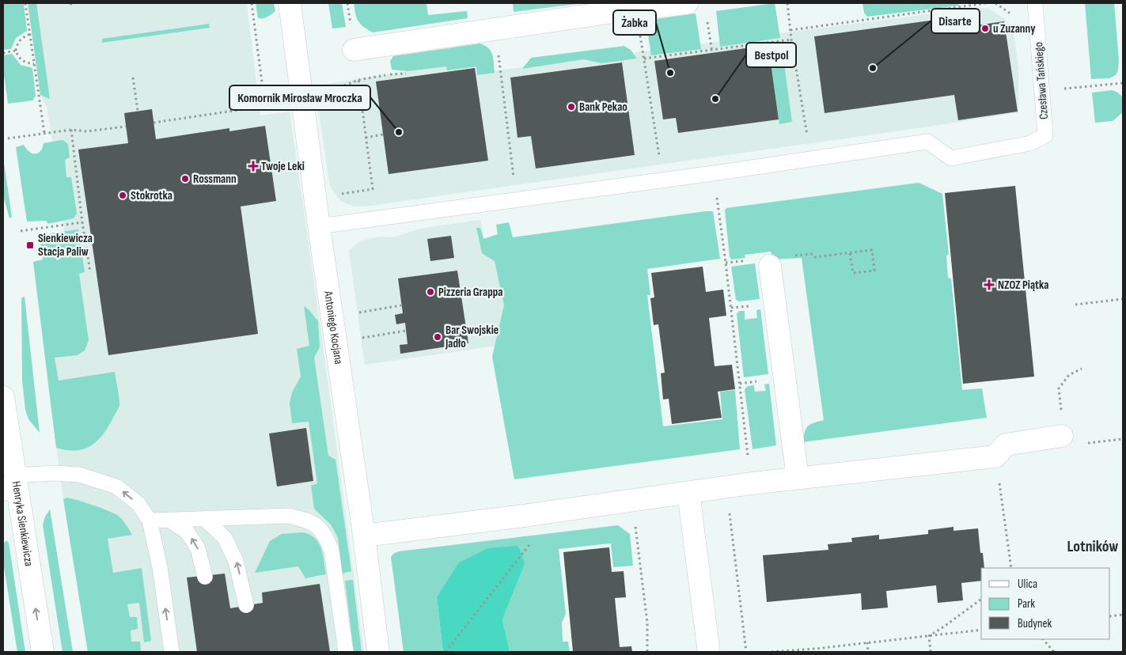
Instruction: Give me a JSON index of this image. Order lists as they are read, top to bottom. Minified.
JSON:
{"streets":{"street":["Antoniego Kocjana","Henryka Sienkiewicza"],"lane":["Czesława Tańskiego"]},"one_way":["Henryka Sienkiewicza"],"districts":["Lotników"],"places":{"other":["u Zuzanny","Disarte","Żabka","Bestpol","Bank Pekao","Komornik Mirosław Mroczka","Rossmann","Stokrotka","Pizzeria Grappa","Bar Swojskie Jadło"],"health":["Twoje Leki","NZOZ Piątka"],"transit":["Sienkiewicza Stacja Paliw"]},"legend":["Ulica","Park","Budynek"]}
